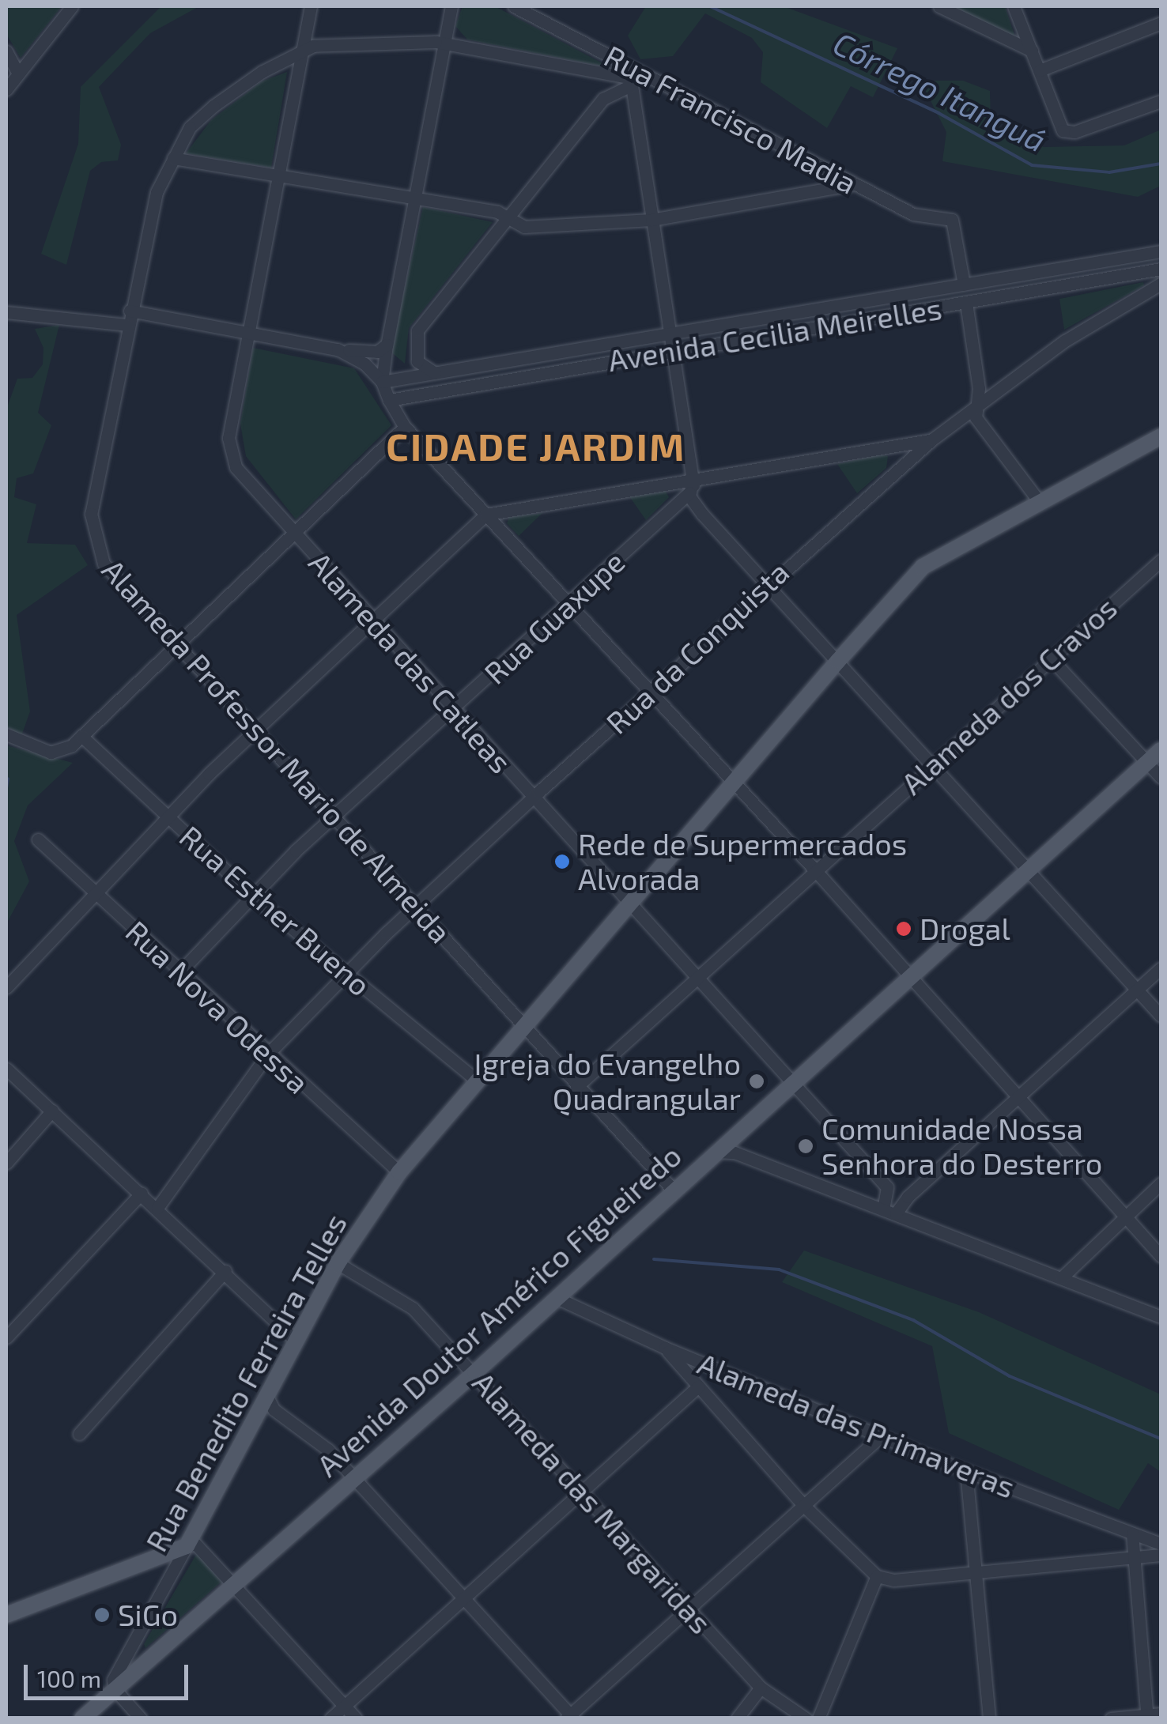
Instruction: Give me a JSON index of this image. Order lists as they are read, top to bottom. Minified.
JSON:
{"streets":{"main road":["Avenida Doutor Américo Figueiredo","Rua Benedito Ferreira Telles"],"street":["Rua Francisco Madia","Avenida Cecilia Meirelles","Rua Guaxupe","Rua da Conquista","Alameda das Catleas","Alameda dos Cravos","Alameda Professor Mario de Almeida","Rua Esther Bueno","Rua Nova Odessa","Alameda das Primaveras","Alameda das Margaridas"]},"crossings":[["Rua Francisco Madia","Alameda Professor Mario de Almeida"],["Rua Guaxupe","Alameda das Catleas"],["Rua Guaxupe","Alameda Professor Mario de Almeida"],["Rua Guaxupe","Rua Esther Bueno"],["Rua Guaxupe","Rua Nova Odessa"],["Rua da Conquista","Alameda das Catleas"],["Rua da Conquista","Alameda Professor Mario de Almeida"],["Rua da Conquista","Rua Esther Bueno"],["Rua da Conquista","Rua Nova Odessa"],["Alameda das Catleas","Alameda dos Cravos"],["Alameda das Catleas","Alameda Professor Mario de Almeida"],["Alameda das Catleas","Avenida Doutor Américo Figueiredo"],["Alameda das Catleas","Rua Benedito Ferreira Telles"],["Alameda dos Cravos","Alameda Professor Mario de Almeida"],["Alameda Professor Mario de Almeida","Avenida Doutor Américo Figueiredo"],["Alameda Professor Mario de Almeida","Rua Benedito Ferreira Telles"],["Rua Esther Bueno","Rua Benedito Ferreira Telles"],["Rua Nova Odessa","Rua Benedito Ferreira Telles"],["Avenida Doutor Américo Figueiredo","Rua Benedito Ferreira Telles"],["Avenida Doutor Américo Figueiredo","Alameda das Primaveras"],["Avenida Doutor Américo Figueiredo","Alameda das Margaridas"],["Rua Benedito Ferreira Telles","Alameda das Margaridas"]],"districts":["CIDADE JARDIM"],"water":["Córrego Itanguá"],"places":["Rede de Supermercados Alvorada","Drogal","Igreja do Evangelho Quadrangular","Comunidade Nossa Senhora do Desterro","SiGo"],"scale_bar":"100 m"}
